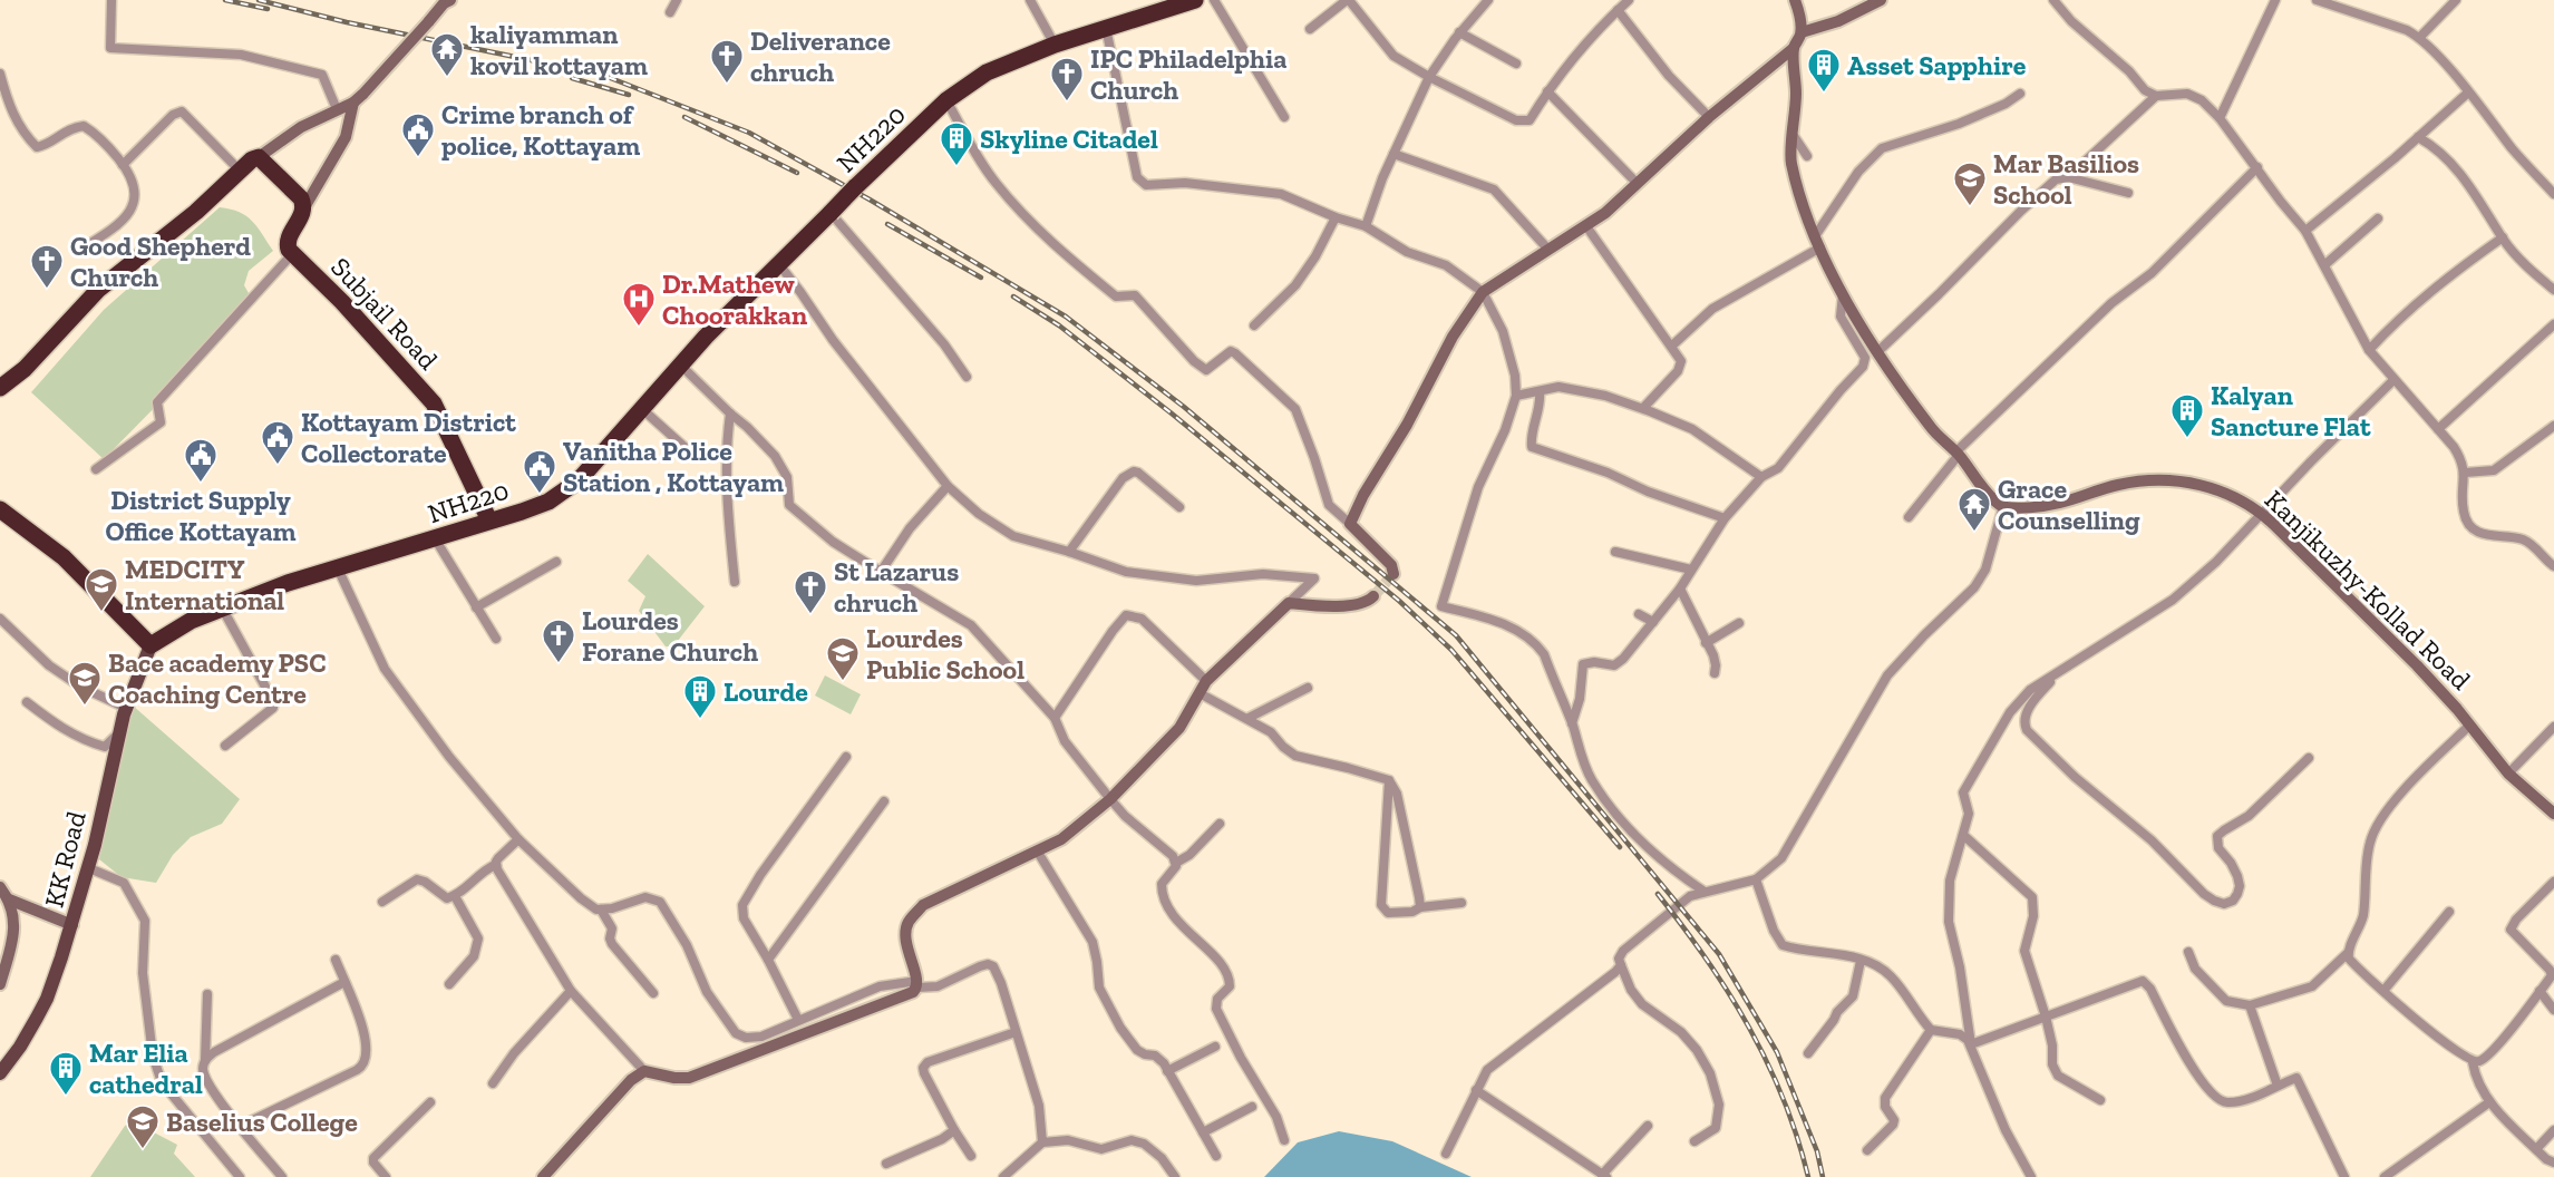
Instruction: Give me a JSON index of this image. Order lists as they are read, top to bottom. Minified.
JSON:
{"streets":{"highway":["NH220","Subjail Road"],"main road":["Kanjikuzhy-Kollad Road","KK Road"]},"crossings":[["NH220","Subjail Road"],["NH220","KK Road"]],"places":{"temple":["kaliyamman kovil kottayam","Grace Counselling"],"church":["Deliverance chruch","IPC Philadelphia Church","Good Shepherd Church","St Lazarus chruch","Lourdes Forane Church"],"building":["Asset Sapphire","Skyline Citadel","Kalyan Sancture Flat","Lourde","Mar Elia cathedral"],"public building":["Crime branch of police, Kottayam","Kottayam District Collectorate","District Supply Office Kottayam","Vanitha Police Station , Kottayam"],"school or university":["Mar Basilios School","MEDCITY International","Lourdes Public School","Bace academy PSC Coaching Centre","Baselius College"],"hospital":["Dr.Mathew Choorakkan"]}}
